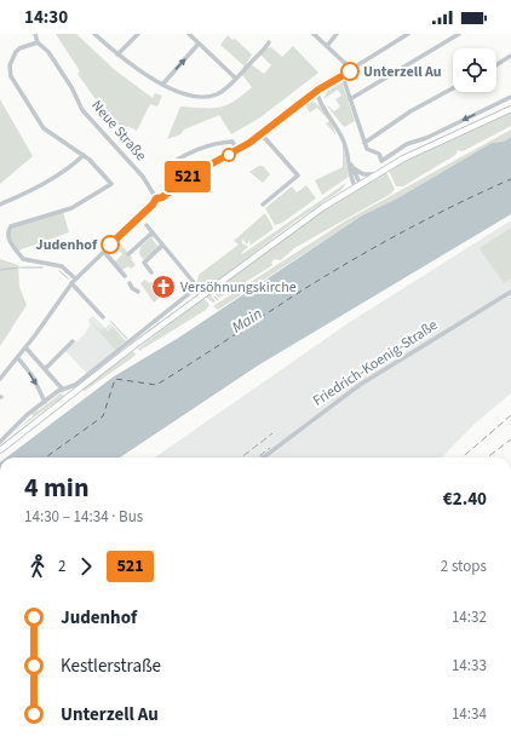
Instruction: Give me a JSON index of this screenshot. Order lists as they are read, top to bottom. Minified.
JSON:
{"streets":{"street":["Neue Straße","Friedrich-Koenig-Straße"]},"water":["Main"],"places":{"other":["Unterzell Au","Judenhof"],"church":["Versöhnungskirche"]},"lines":["bus line 521"],"page":{"status":"14:30","on_map":"521","heading":["4 min","14:30 – 14:34 · Bus","€2.40"],"legs":["2","521","2 stops"],"list":[{"name":"Judenhof","value":"14:32"},{"name":"Kestlerstraße","value":"14:33"},{"name":"Unterzell Au","value":"14:34"}]}}
